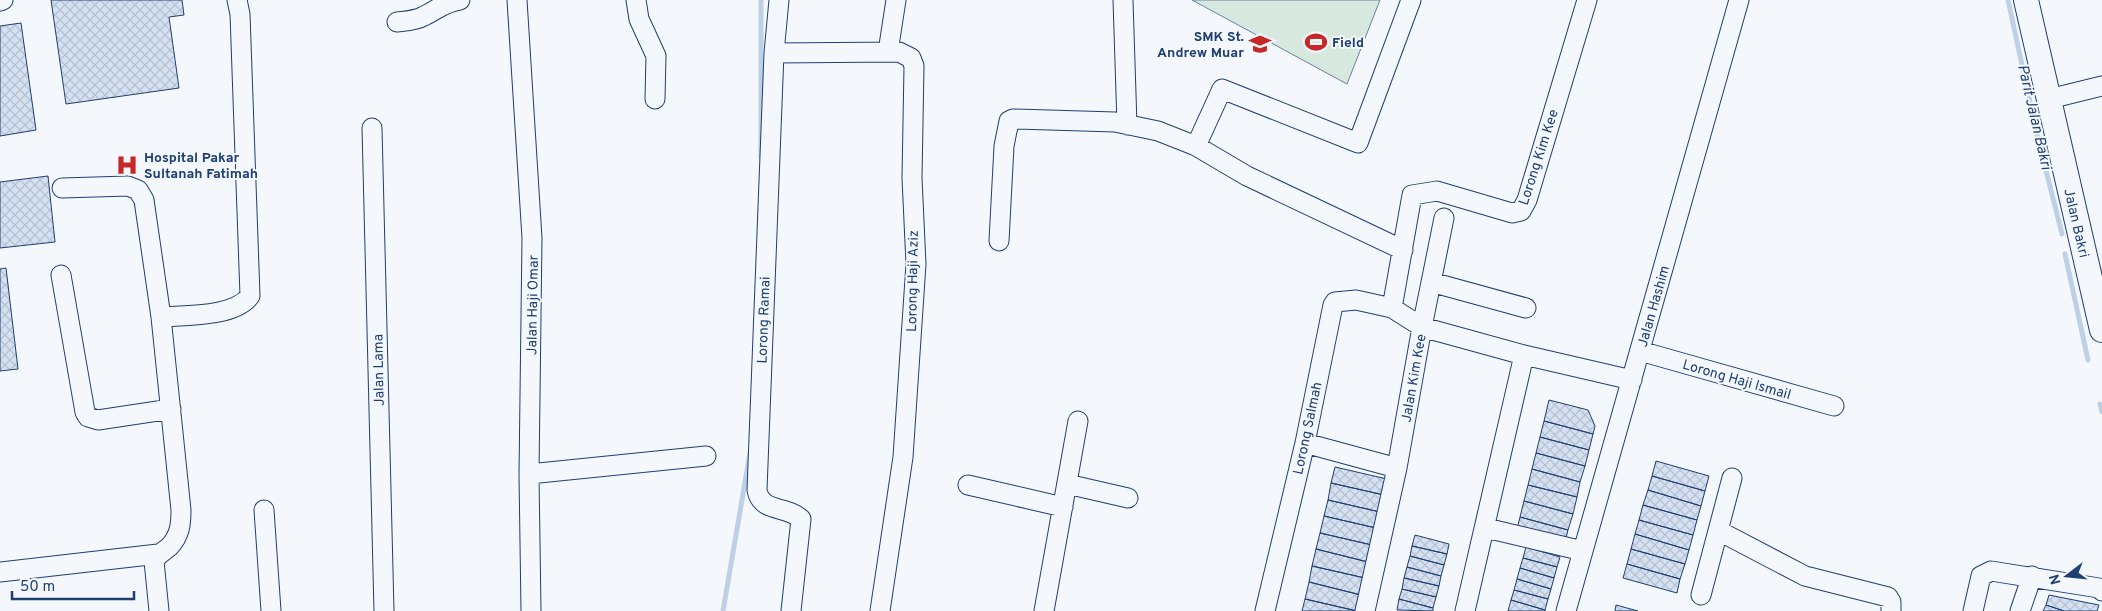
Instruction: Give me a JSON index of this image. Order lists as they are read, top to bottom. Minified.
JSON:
{"streets":{"main road":["Jalan Bakri"],"street":["Lorong Kim Kee","Lorong Haji Aziz","Jalan Haji Omar","Jalan Hashim","Lorong Ramai","Jalan Lama","Jalan Kim Kee","Lorong Haji Ismail","Lorong Salmah"]},"crossings":[["Lorong Haji Aziz","Lorong Ramai"],["Jalan Hashim","Jalan Kim Kee"],["Jalan Hashim","Lorong Haji Ismail"],["Jalan Kim Kee","Lorong Salmah"]],"water":["Parit Jalan Bakri"],"places":{"sports":["Field"],"school or university":["SMK St. Andrew Muar"],"hospital":["Hospital Pakar Sultanah Fatimah"]},"scale_bar":"50 m","north":"left"}
